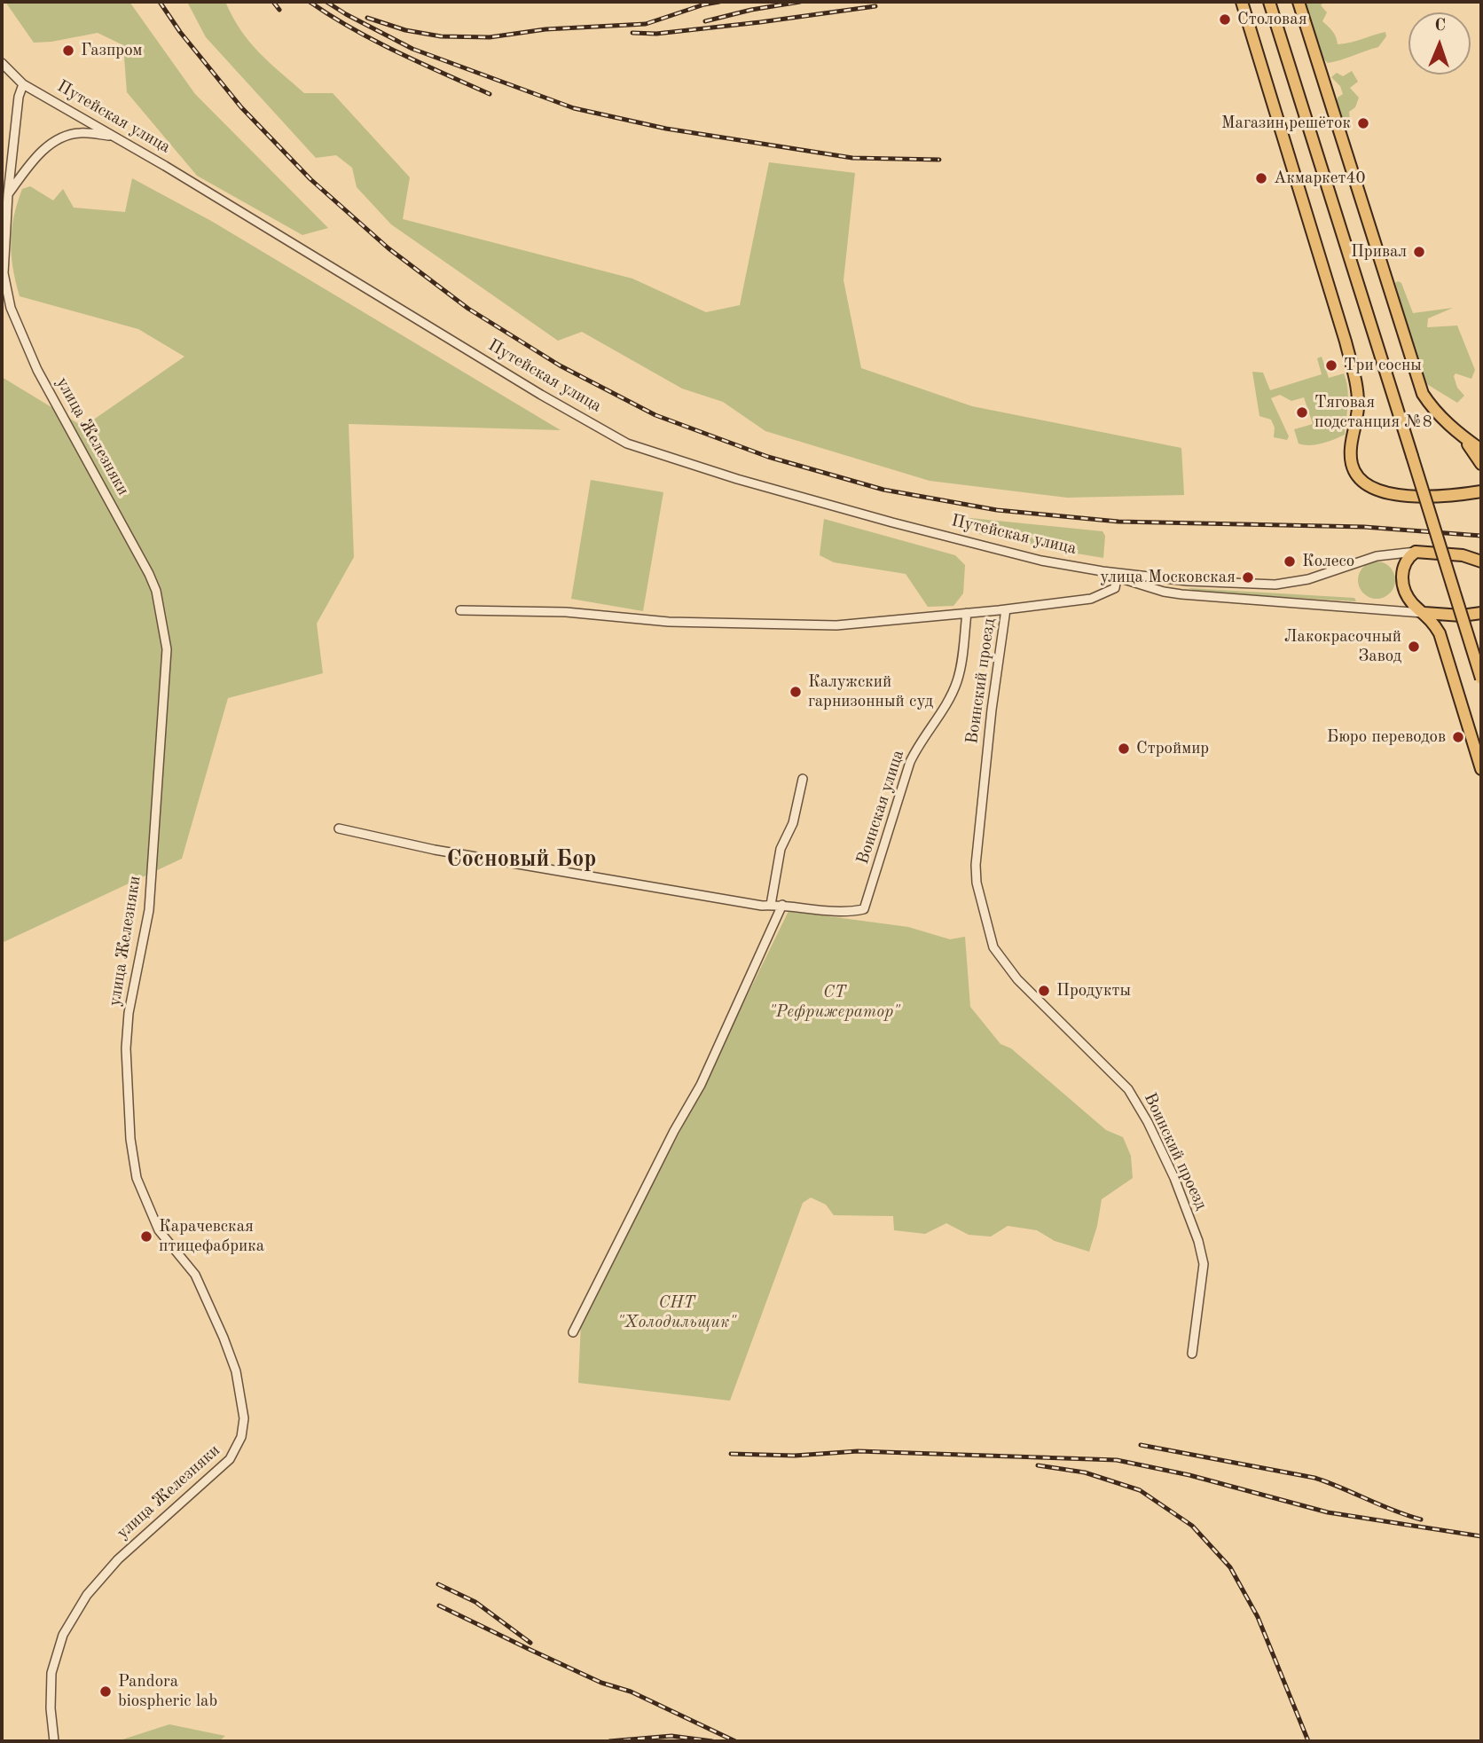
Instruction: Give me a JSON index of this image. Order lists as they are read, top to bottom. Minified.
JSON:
{"streets":{"main road":["Путейская улица"],"street":["улица Железняки","Воинский проезд","Воинская улица"]},"crossings":[["Путейская улица","улица Железняки"]],"districts":["Сосновый Бор"],"parks":["СТ \"Рефрижератор\"","СНТ \"Холодильщик\""],"places":["Столовая","Газпром","Магазин решёток","Акмаркет40","Привал","Три сосны","Тяговая подстанция №8","Колесо","улица Московская","Лакокрасочный Завод","Калужский гарнизонный суд","Бюро переводов","Строймир","Продукты","Карачевская птицефабрика","Pandora biospheric lab"],"north":"top"}
